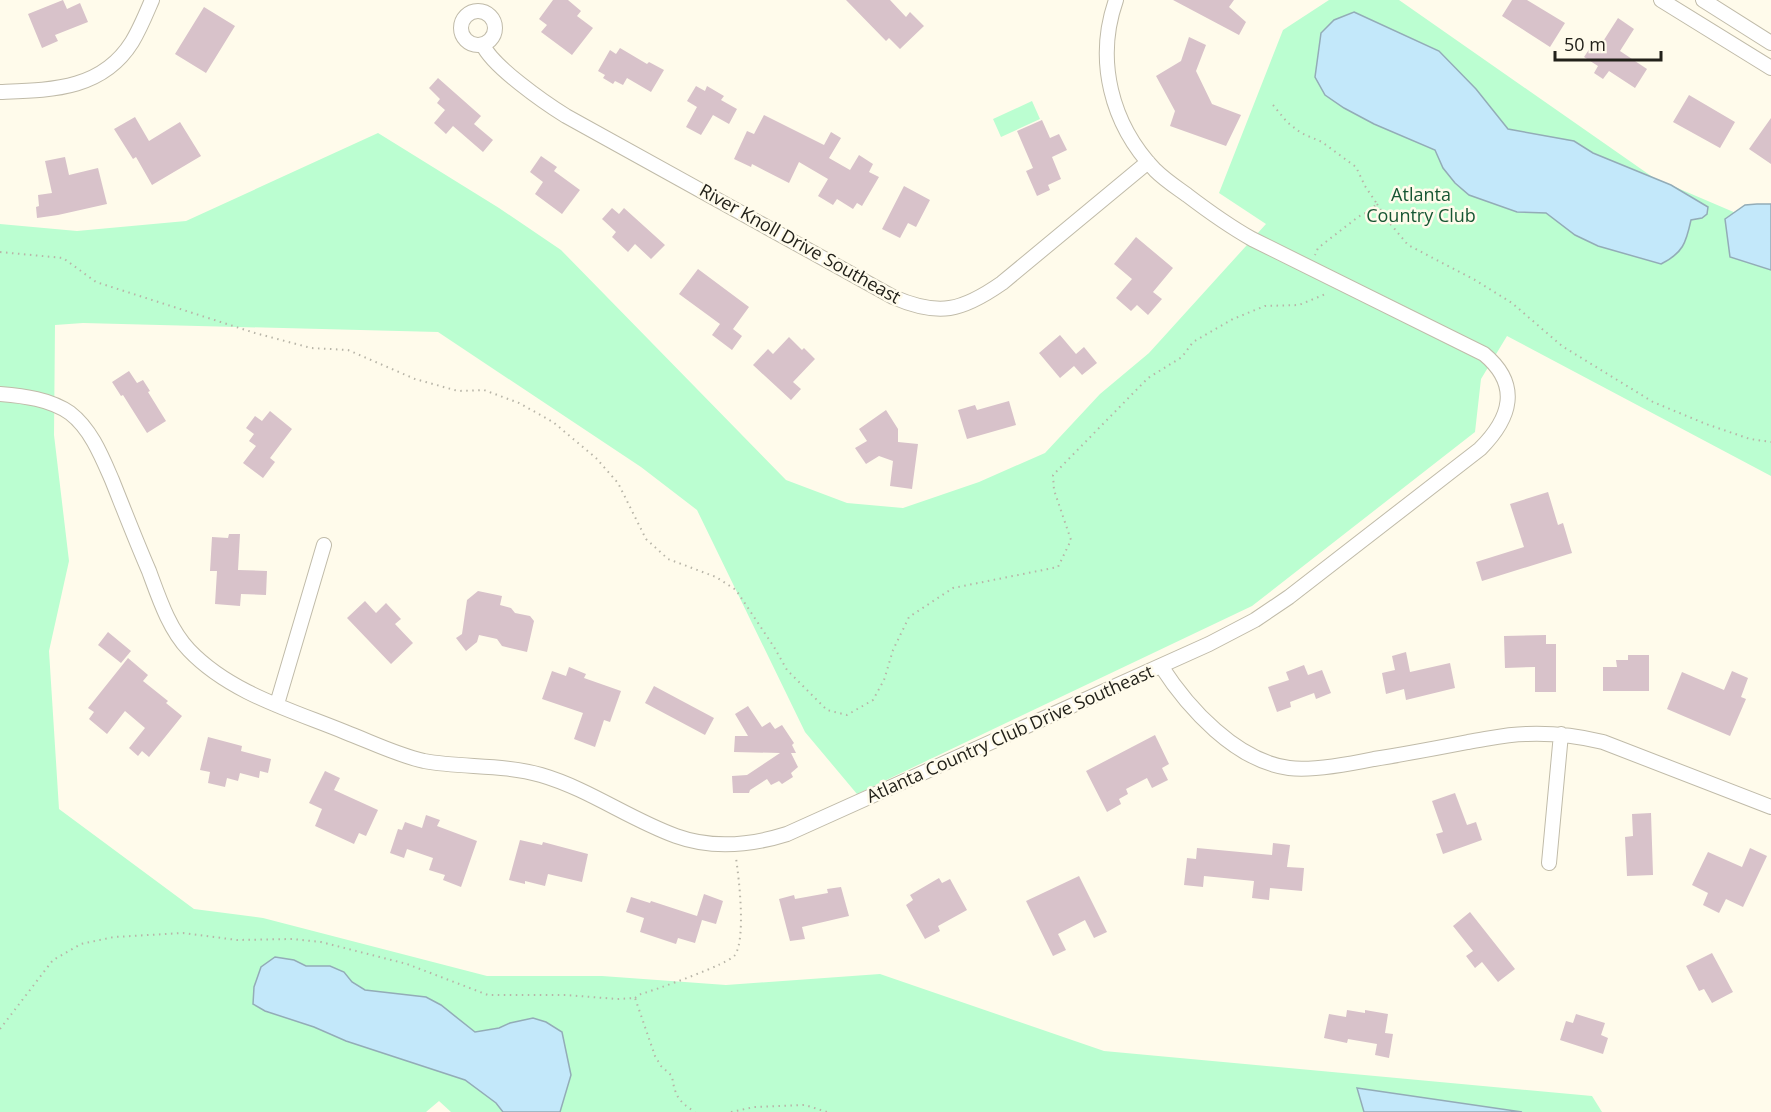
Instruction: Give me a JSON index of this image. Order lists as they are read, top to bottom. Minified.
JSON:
{"streets":{"street":["River Knoll Drive Southeast","Atlanta Country Club Drive Southeast"]},"crossings":[["River Knoll Drive Southeast","Atlanta Country Club Drive Southeast"]],"parks":["Atlanta Country Club"],"scale_bar":"50 m"}
